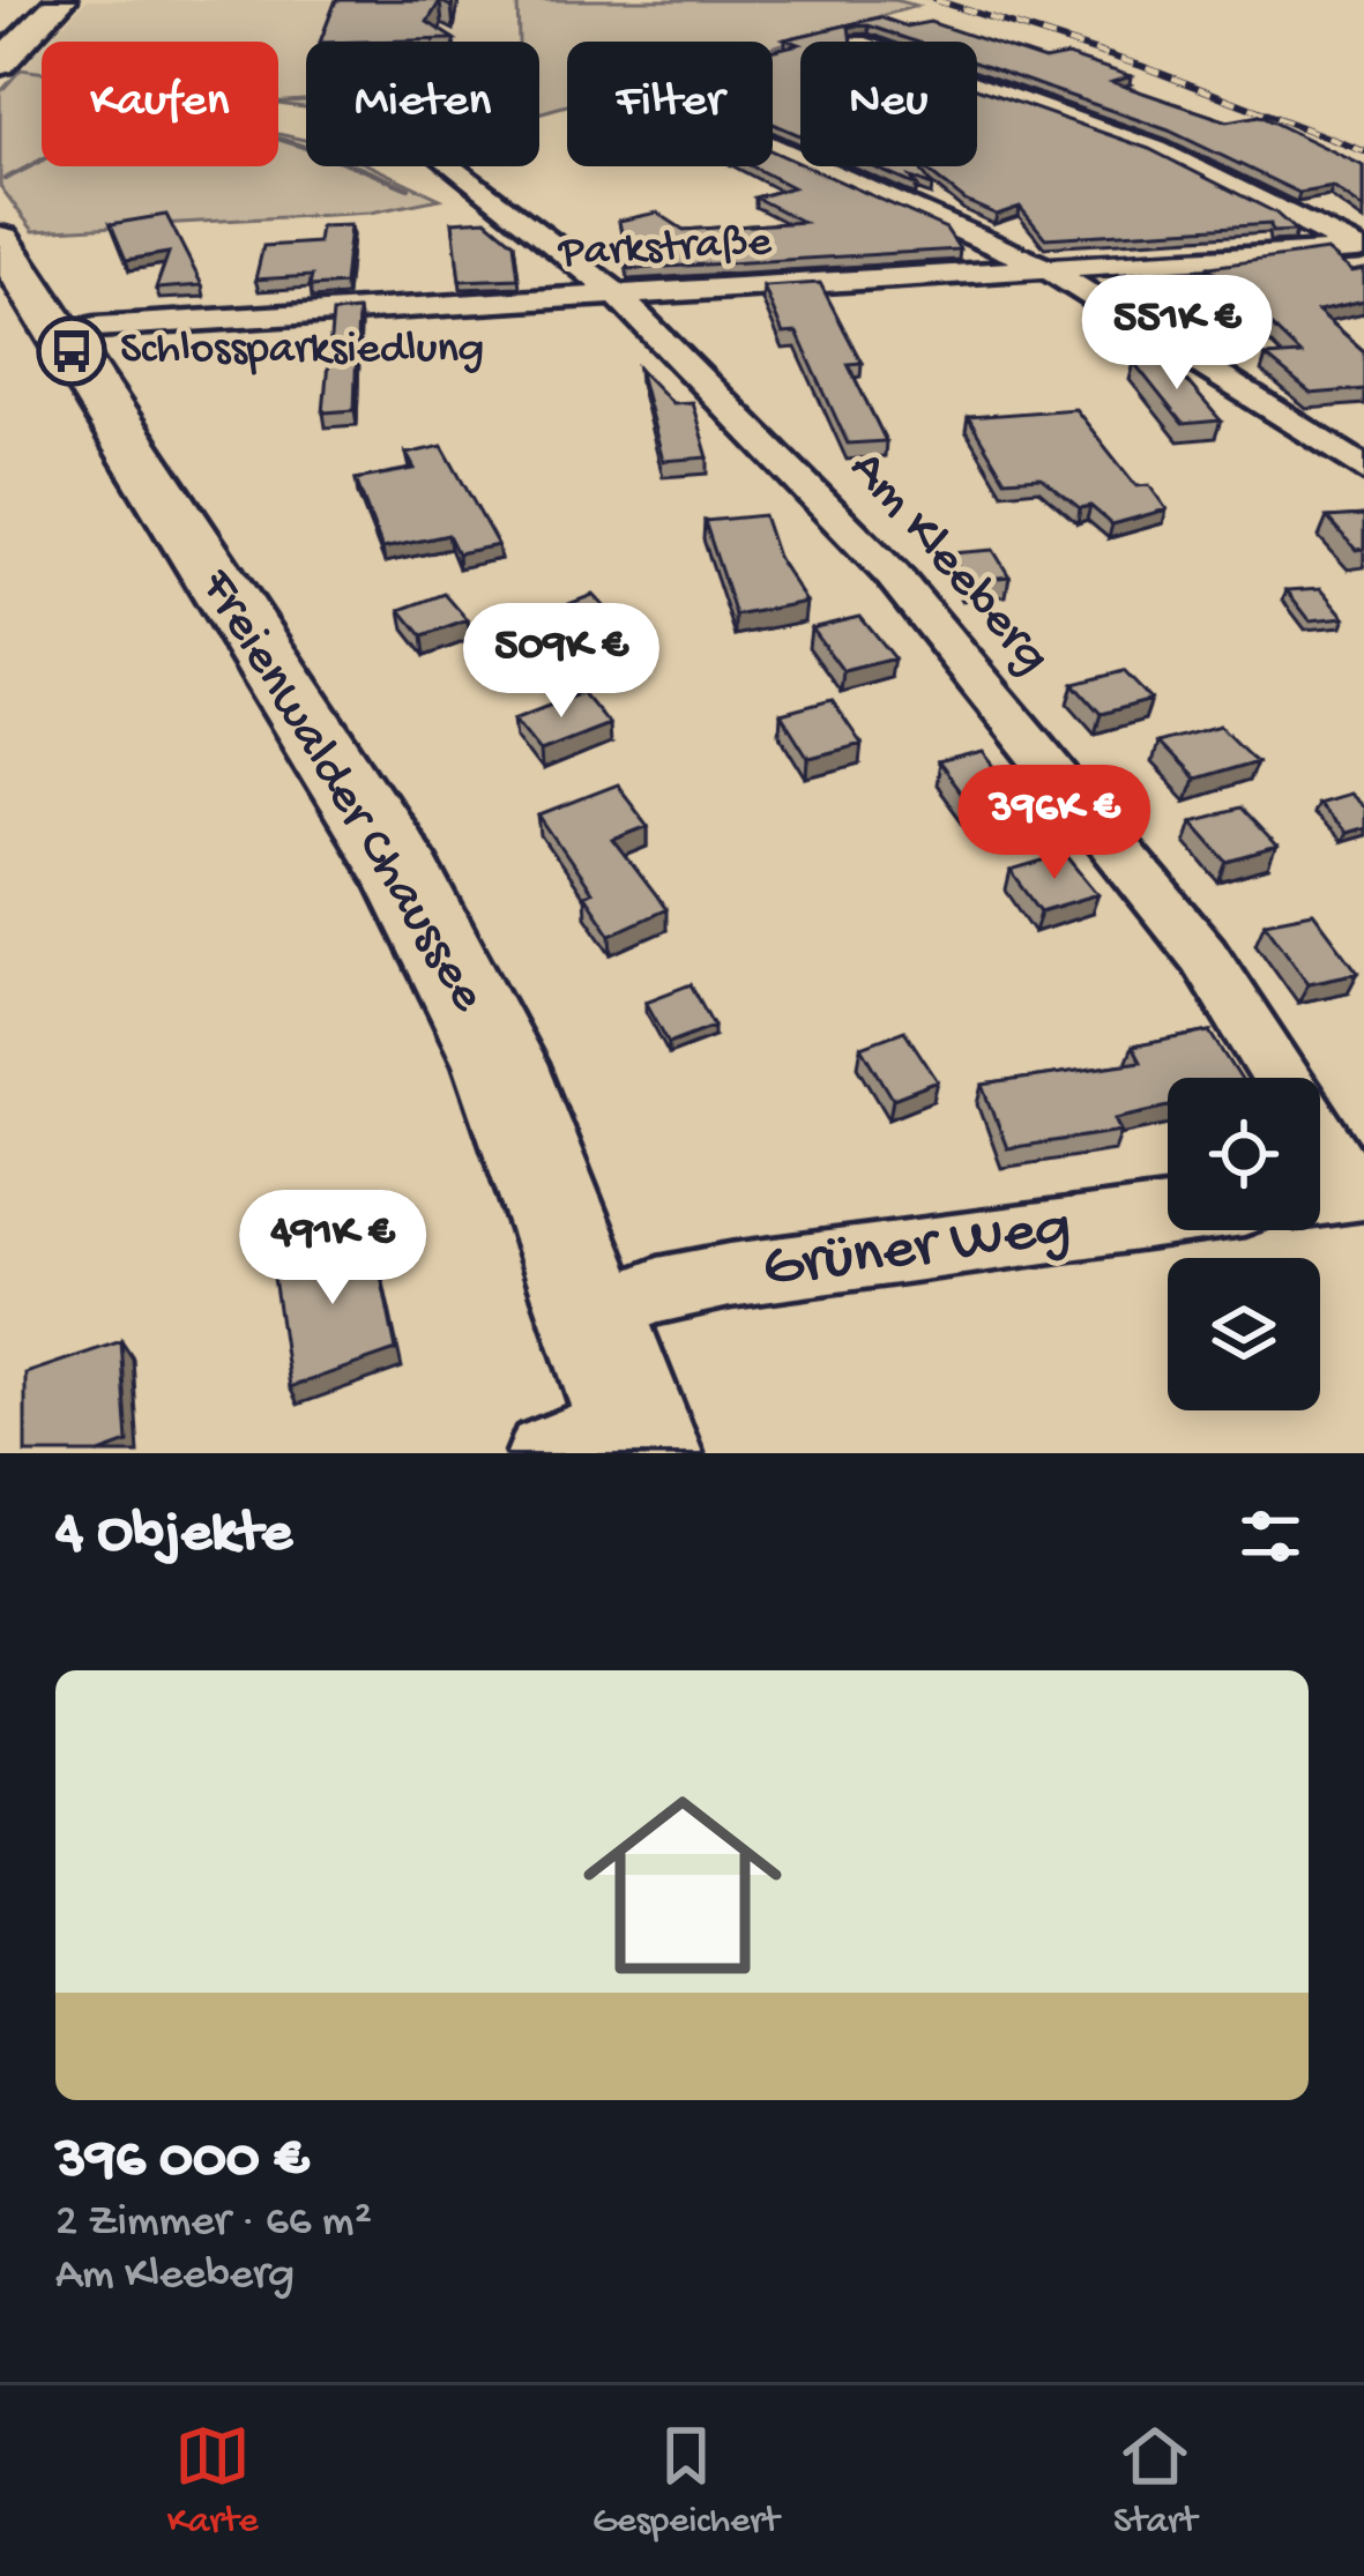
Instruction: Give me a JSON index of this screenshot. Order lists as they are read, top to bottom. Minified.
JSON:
{"streets":{"main road":["Freienwalder Chaussee"],"street":["Parkstraße","Am Kleeberg","Grüner Weg"]},"crossings":[["Parkstraße","Am Kleeberg"],["Parkstraße","Freienwalder Chaussee"],["Freienwalder Chaussee","Grüner Weg"]],"places":{"bus stop":["Schlossparksiedlung"]},"page":{"chip":["Kaufen","Mieten","Filter","Neu"],"price":["551K €","509K €","396K €","491K €"],"heading":"4 Objekte","list":[{"name":"396 000 €","note":"2 Zimmer · 66 m² · Am Kleeberg"}],"tabs":["Karte","Gespeichert","Start"]}}
